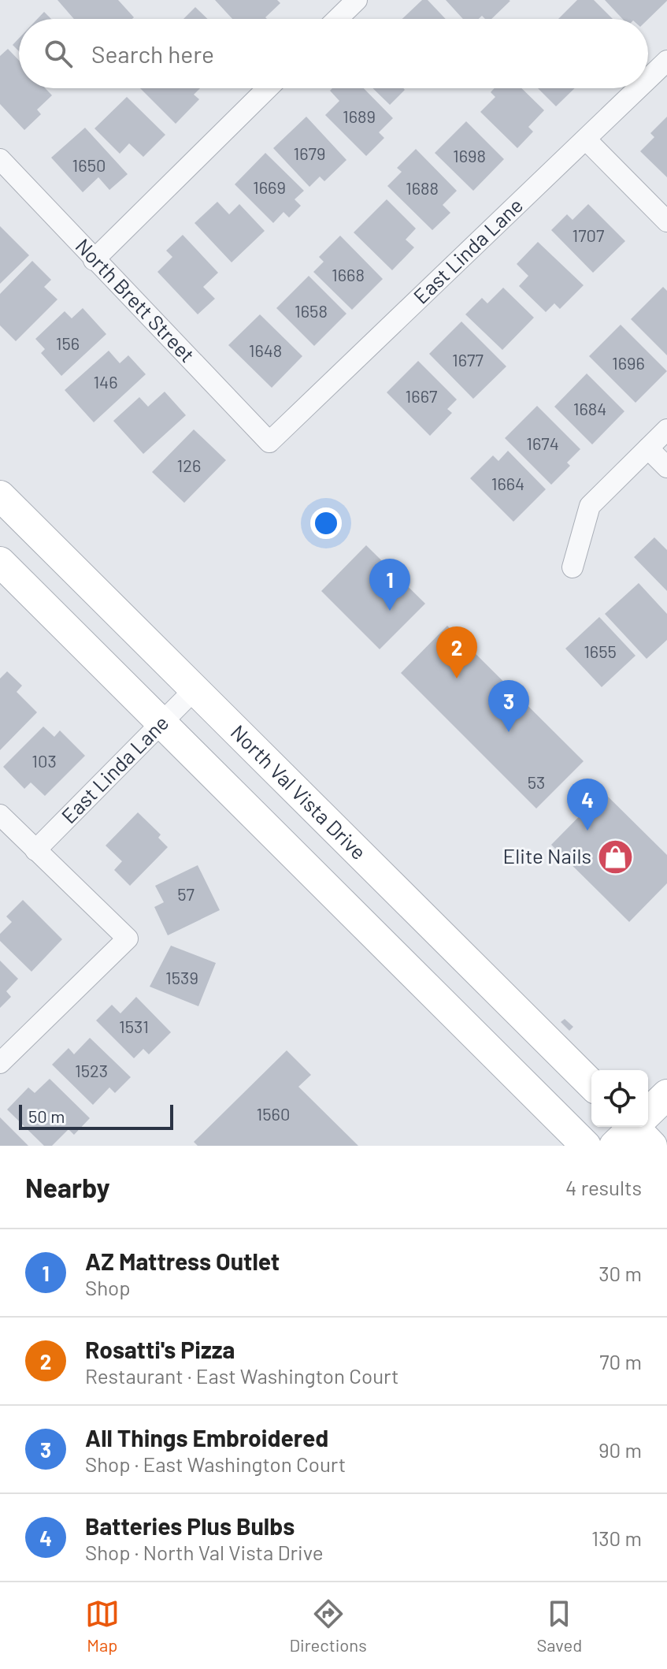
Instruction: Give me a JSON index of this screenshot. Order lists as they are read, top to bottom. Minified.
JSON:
{"streets":{"main road":["North Val Vista Drive"],"street":["East Linda Lane","North Brett Street"]},"crossings":[["East Linda Lane","North Brett Street"],["East Linda Lane","North Val Vista Drive"]],"places":{"shop":["Elite Nails"]},"house_numbers":["1689","1679","1698","1650","1669","1688","1707","1668","1658","156","1648","1677","1696","146","1667","1684","1674","126","1664","1655","103","53","57","1539","1531","1523","1560"],"scale_bar":"50 m","page":{"search":"Search here","pins":["1","2","3","4"],"scale":"50 m","heading":["Nearby","4 results"],"list":[{"mark":"1","name":"AZ Mattress Outlet","note":"Shop","value":"30 m"},{"mark":"2","name":"Rosatti's Pizza","note":"Restaurant · East Washington Court","value":"70 m"},{"mark":"3","name":"All Things Embroidered","note":"Shop · East Washington Court","value":"90 m"},{"mark":"4","name":"Batteries Plus Bulbs","note":"Shop · North Val Vista Drive","value":"130 m"}],"nav":["Map","Directions","Saved"]}}
